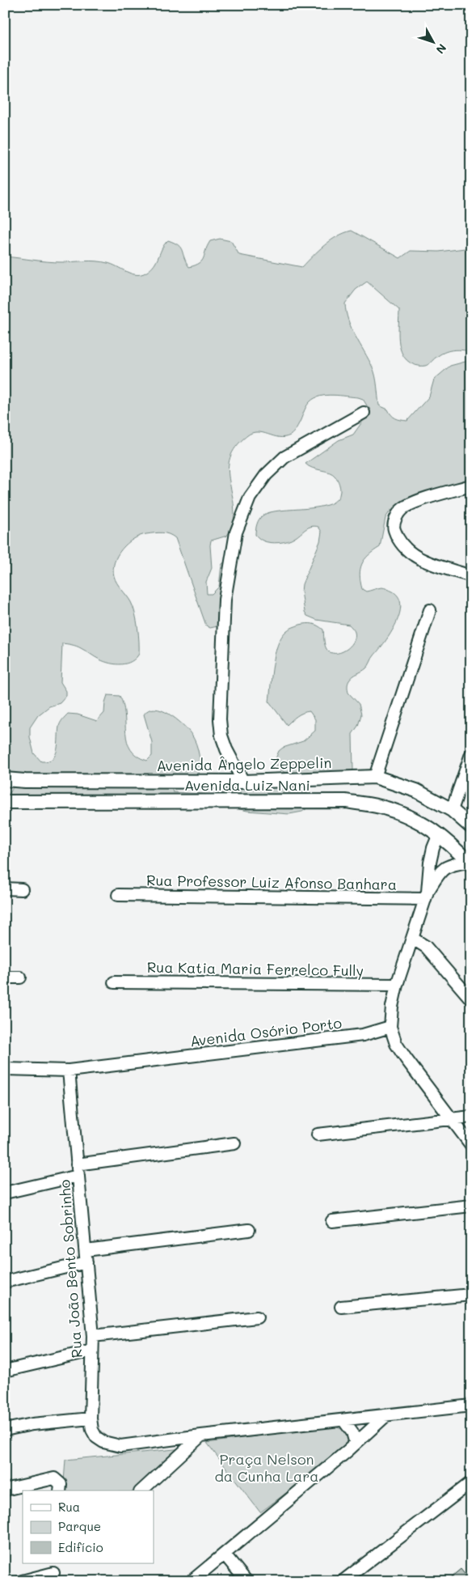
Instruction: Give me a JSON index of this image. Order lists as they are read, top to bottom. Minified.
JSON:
{"streets":{"street":["Avenida Ângelo Zeppelin","Avenida Luiz Nani","Rua Professor Luiz Afonso Banhara","Rua Katia Maria Ferrelco Fully","Avenida Osório Porto","Rua João Bento Sobrinho"]},"crossings":[["Avenida Osório Porto","Rua João Bento Sobrinho"]],"parks":["Praça Nelson da Cunha Lara"],"legend":["Rua","Parque","Edifício"],"north":"bottom right"}
